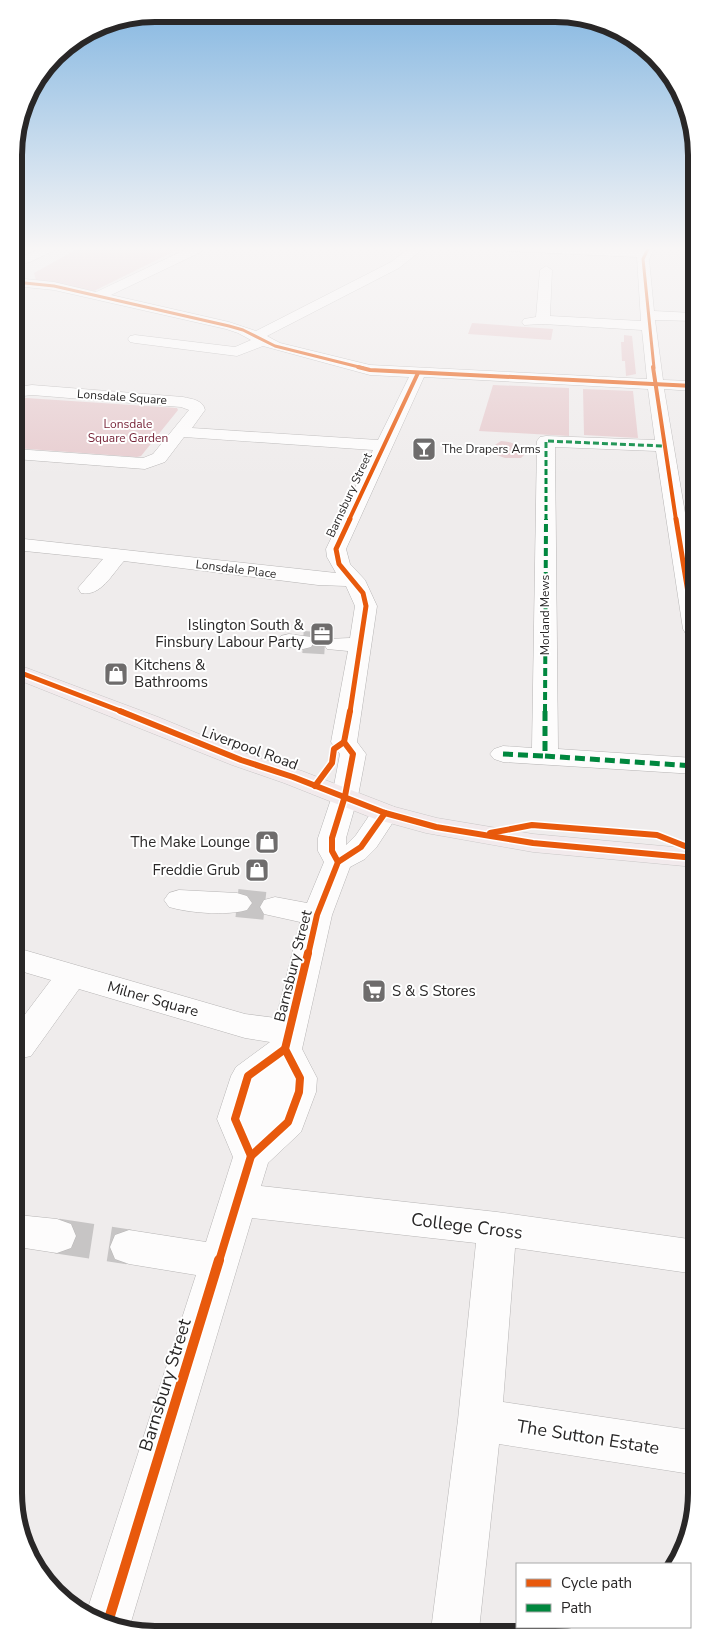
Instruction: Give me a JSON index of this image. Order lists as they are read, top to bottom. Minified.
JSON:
{"streets":{"main road":["Liverpool Road"],"street":["Lonsdale Square","Barnsbury Street","Lonsdale Place","Morland Mews","Milner Square","College Cross","The Sutton Estate"]},"crossings":[["Barnsbury Street","Lonsdale Place"],["Barnsbury Street","Liverpool Road"],["Barnsbury Street","Milner Square"],["Barnsbury Street","College Cross"]],"parks":["Lonsdale Square Garden"],"places":{"bar":["The Drapers Arms"],"office":["Islington South & Finsbury Labour Party"],"shop":["Kitchens & Bathrooms","The Make Lounge","Freddie Grub"],"supermarket":["S & S Stores"]},"legend":["Cycle path","Path"]}
